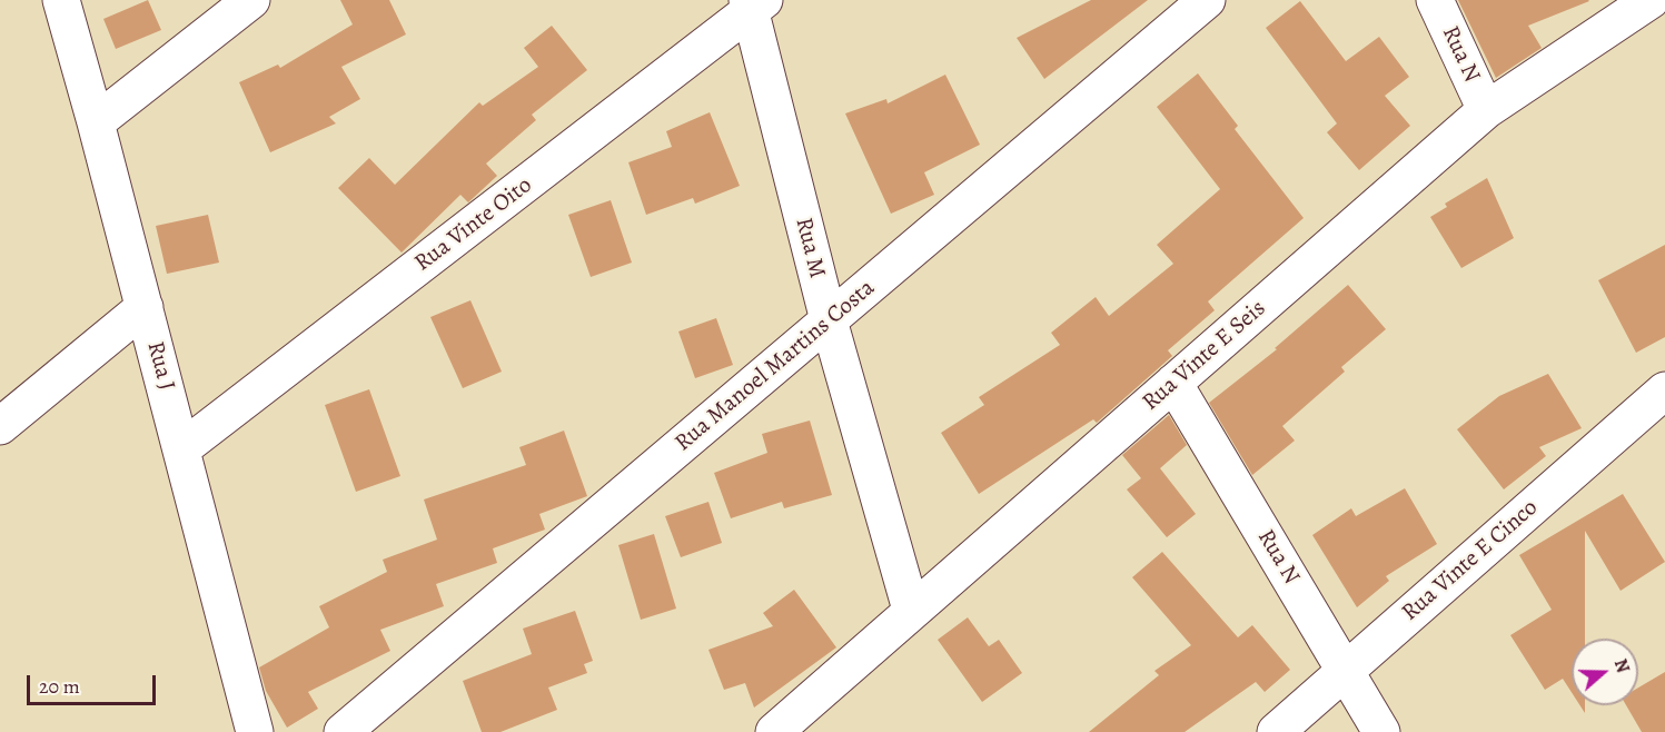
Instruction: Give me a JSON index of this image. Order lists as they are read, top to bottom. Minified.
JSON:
{"streets":{"street":["Rua N","Rua Vinte Oito","Rua M","Rua Vinte E Seis","Rua J","Rua Manoel Martins Costa","Rua Vinte E Cinco"]},"crossings":[["Rua N","Rua Vinte E Seis"],["Rua N","Rua Vinte E Cinco"],["Rua Vinte Oito","Rua M"],["Rua Vinte Oito","Rua J"],["Rua M","Rua Vinte E Seis"],["Rua M","Rua Manoel Martins Costa"]],"scale_bar":"20 m","north":"right"}
